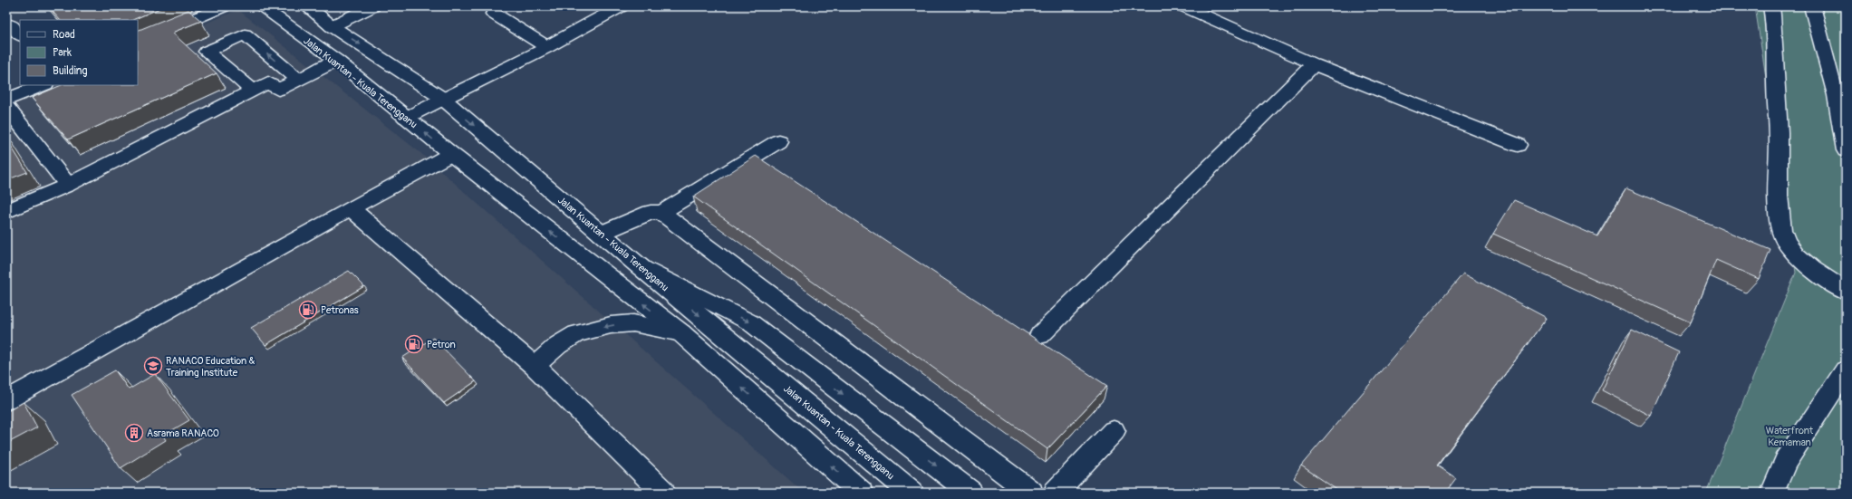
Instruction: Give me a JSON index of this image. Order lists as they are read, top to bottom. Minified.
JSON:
{"streets":{"main road":["Jalan Kuantan - Kuala Terengganu"]},"parks":["Waterfront Kemaman"],"places":{"fuel station":["Petronas","Petron"],"school or university":["RANACO Education & Training Institute"],"building":["Asrama RANACO"]},"legend":["Road","Park","Building"]}
